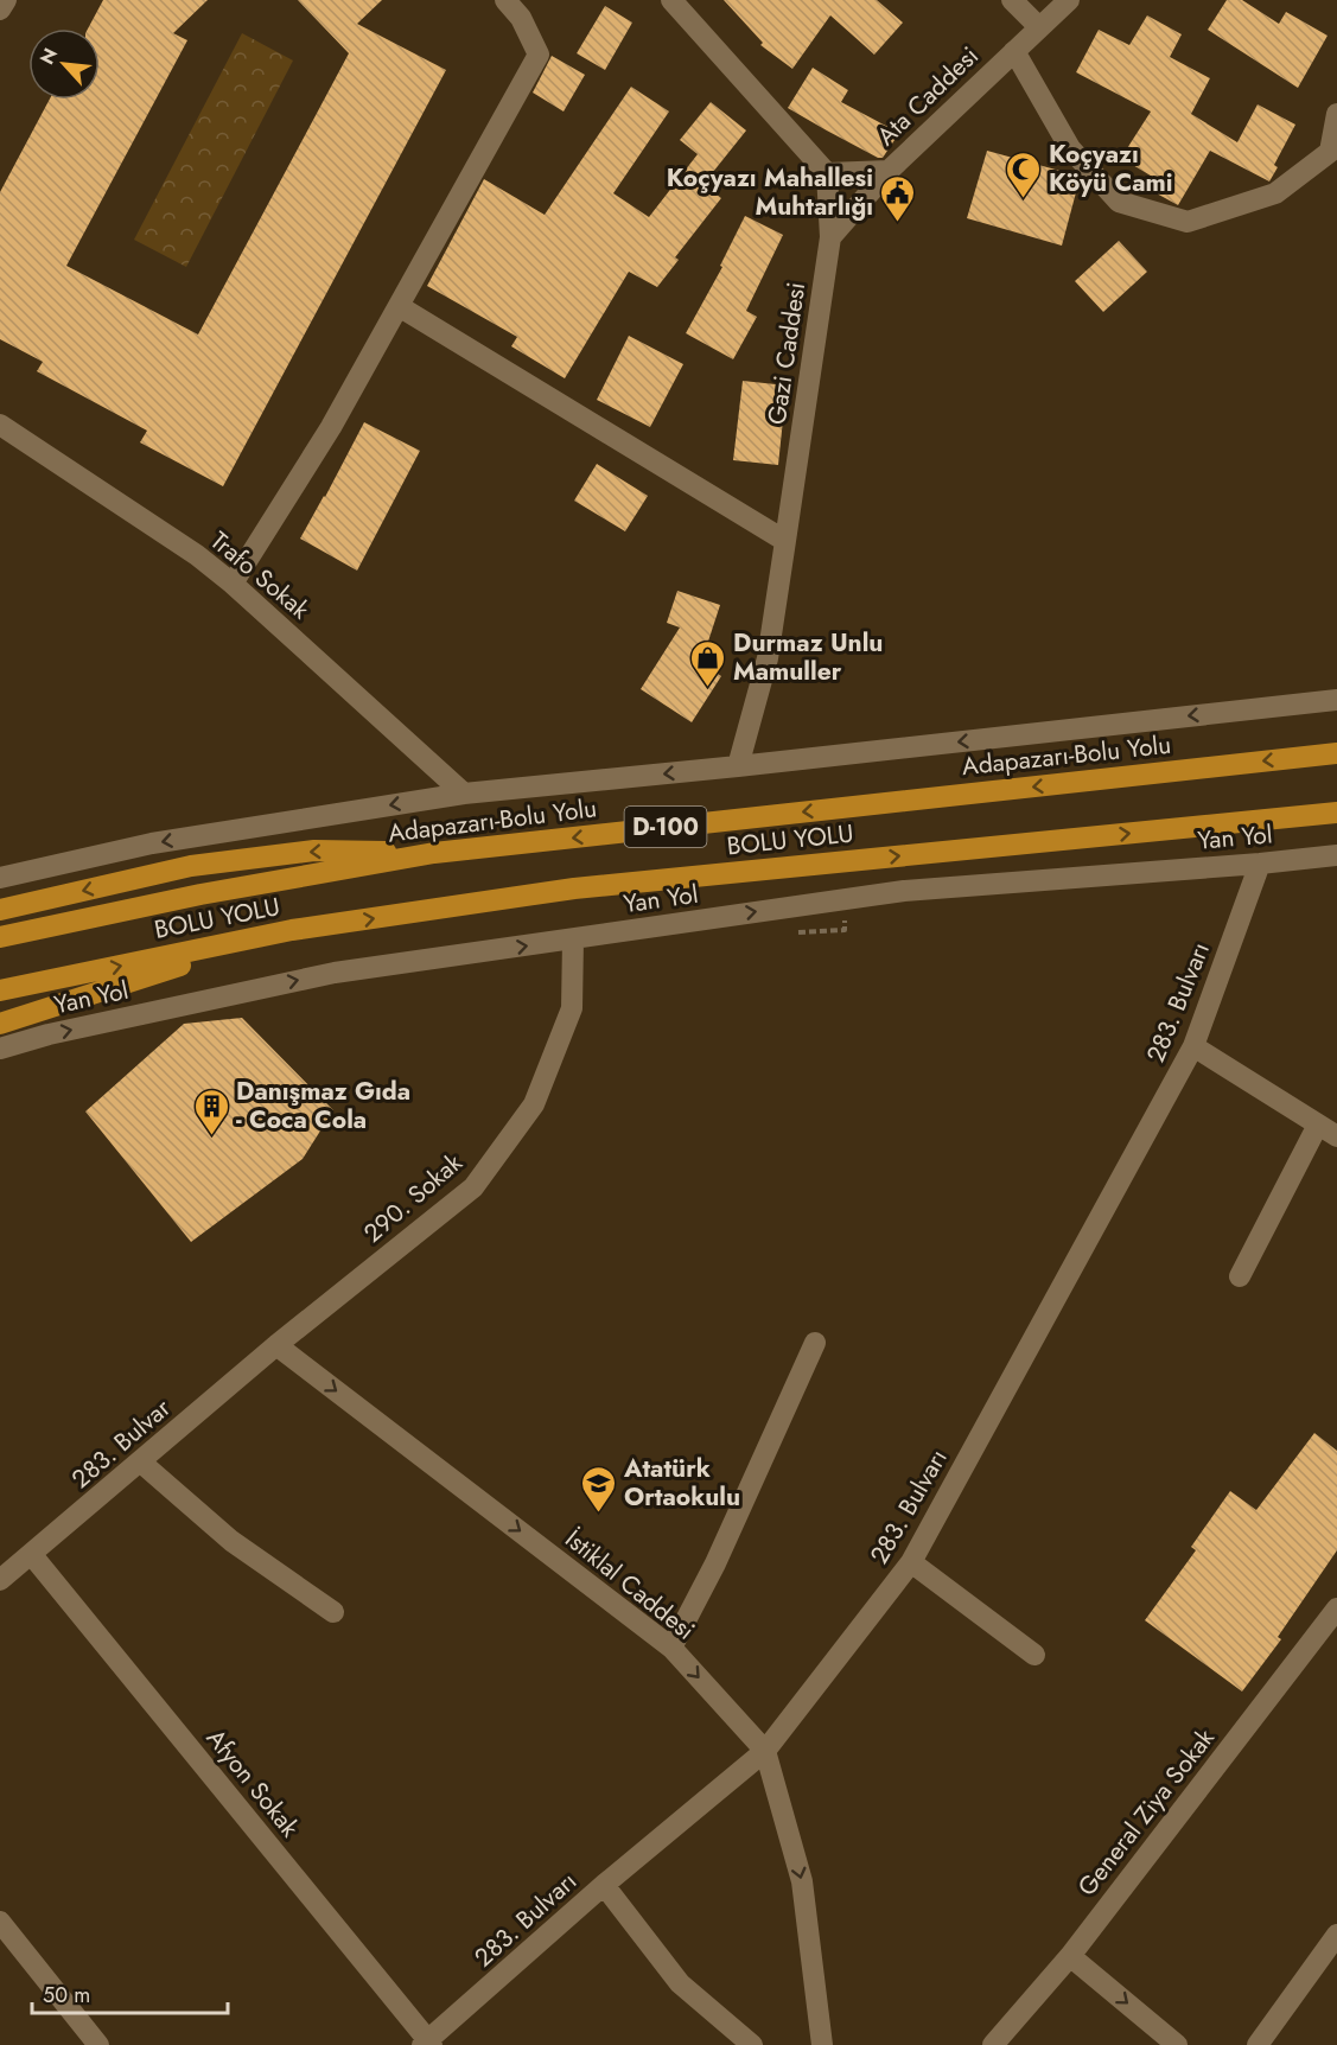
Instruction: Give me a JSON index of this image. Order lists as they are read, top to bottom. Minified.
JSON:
{"streets":{"highway":["Adapazarı-Bolu Yolu","D-100","BOLU YOLU"],"street":["Ata Caddesi","Gazi Caddesi","Trafo Sokak","Yan Yol","283. Bulvarı","290. Sokak","283. Bulvar","İstiklal Caddesi","Afyon Sokak","General Ziya Sokak"]},"crossings":[["Ata Caddesi","Gazi Caddesi"],["Yan Yol","283. Bulvarı"],["Yan Yol","290. Sokak"],["283. Bulvarı","İstiklal Caddesi"],["283. Bulvarı","Afyon Sokak"],["290. Sokak","283. Bulvar"],["290. Sokak","İstiklal Caddesi"],["283. Bulvar","İstiklal Caddesi"],["283. Bulvar","Afyon Sokak"]],"one_way":["Adapazarı-Bolu Yolu"],"places":{"mosque":["Koçyazı Köyü Cami"],"public building":["Koçyazı Mahallesi Muhtarlığı"],"shop":["Durmaz Unlu Mamuller"],"building":["Danışmaz Gıda - Coca Cola"],"school or university":["Atatürk Ortaokulu"]},"scale_bar":"50 m","north":"top left"}
